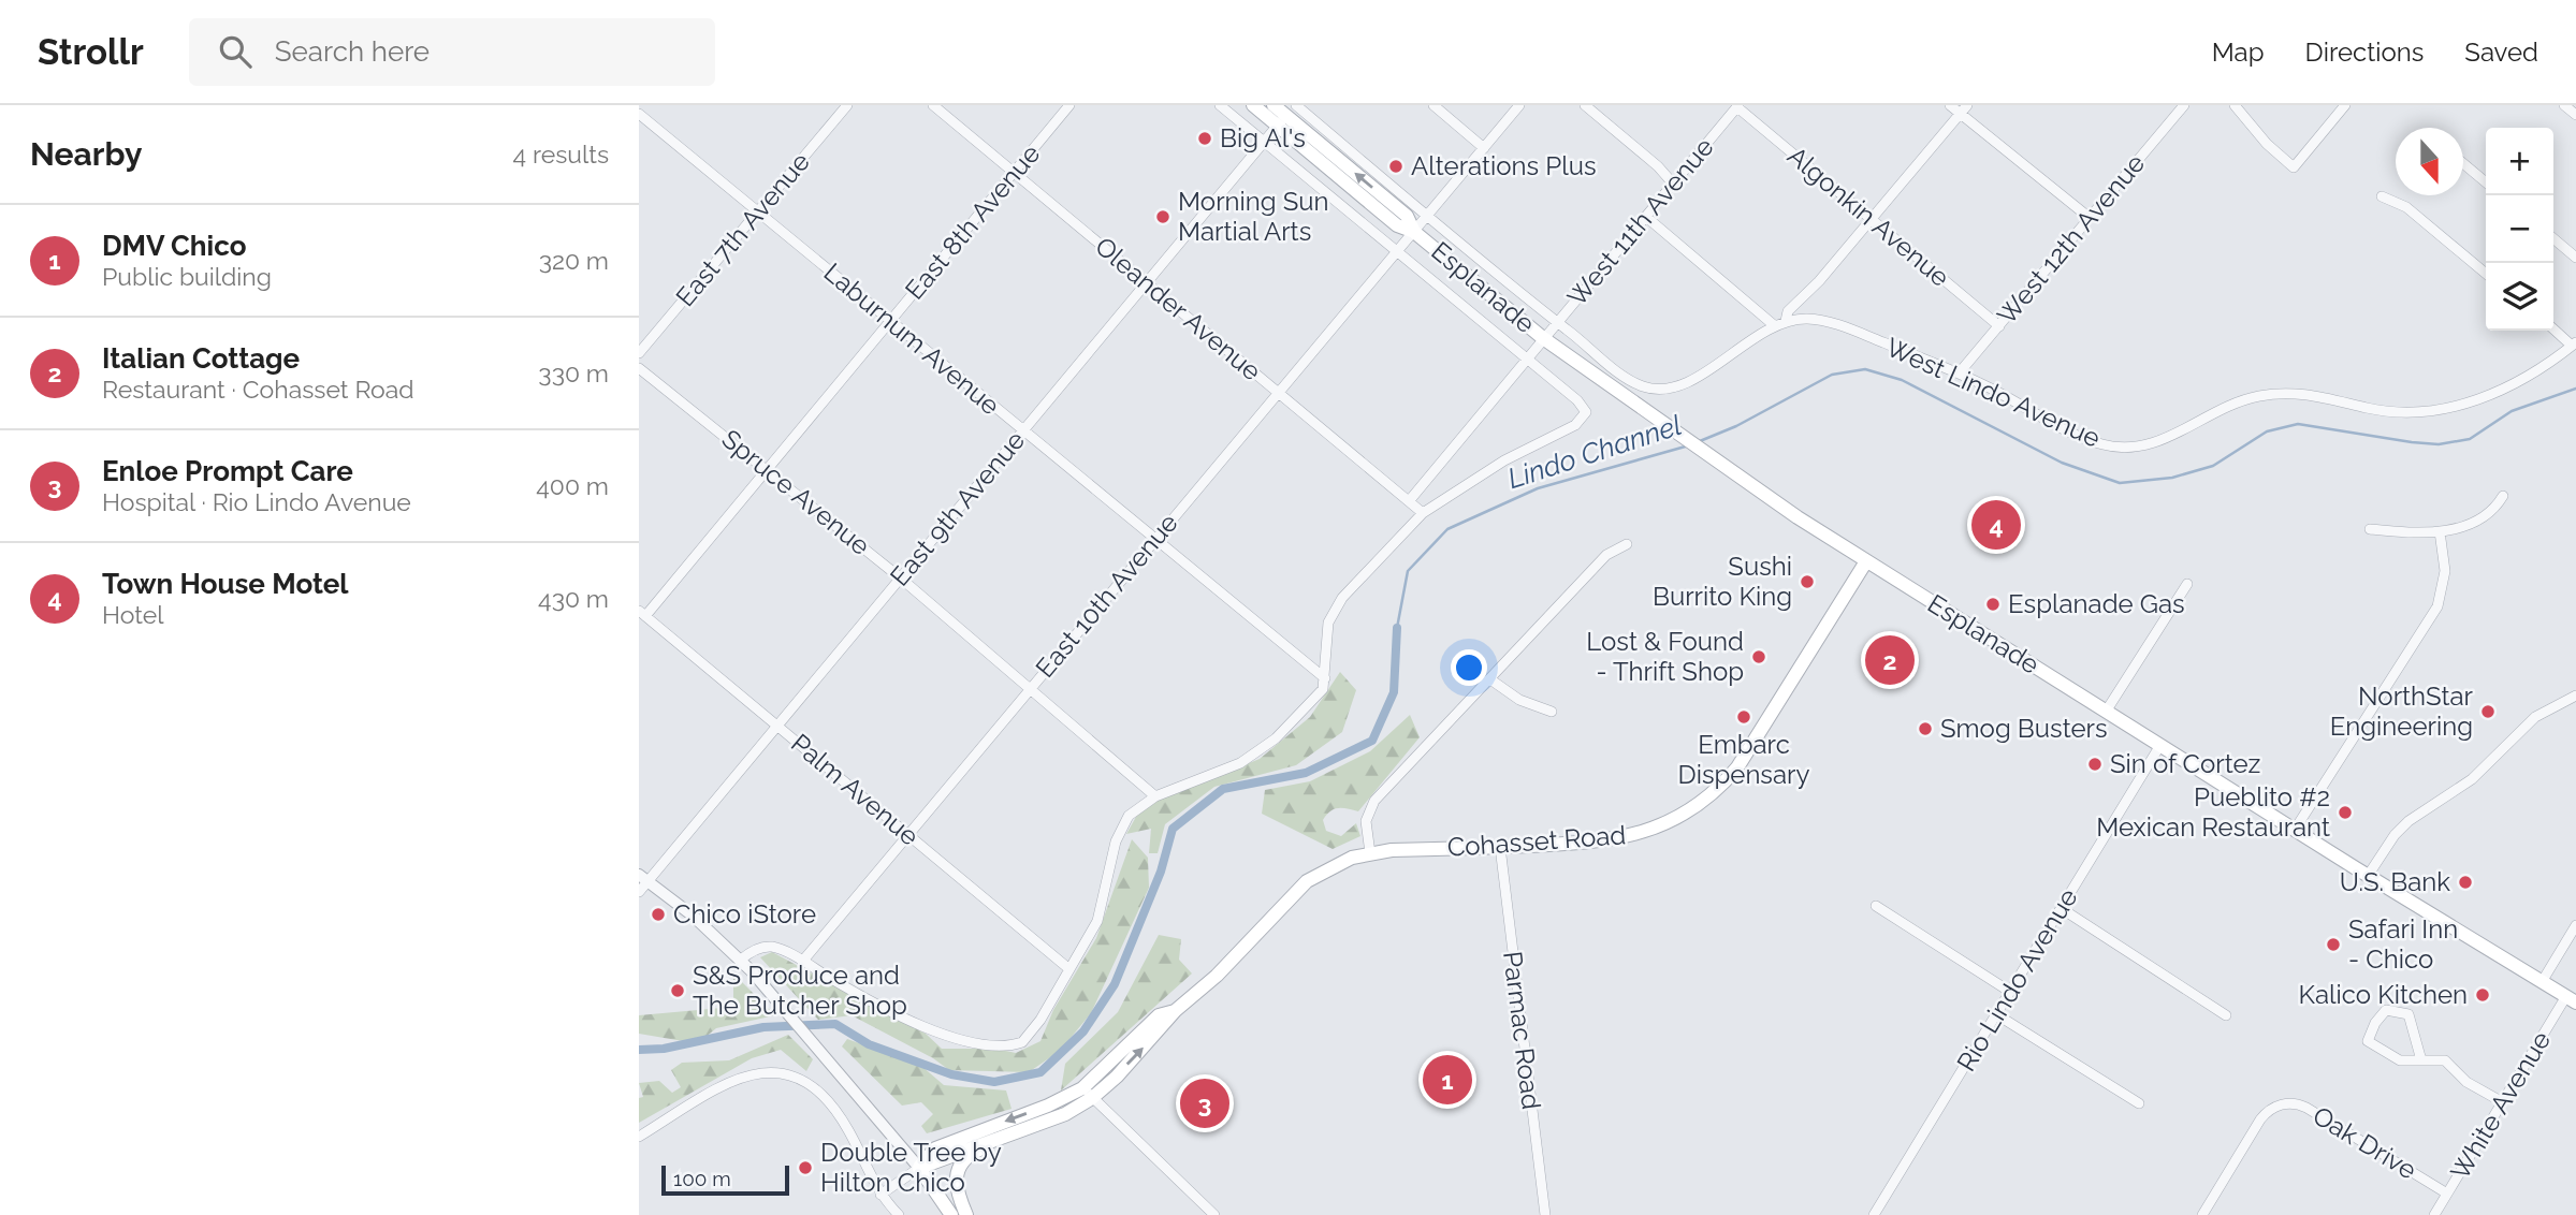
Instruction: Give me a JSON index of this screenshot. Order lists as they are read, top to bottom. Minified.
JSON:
{"streets":{"main road":["Esplanade","Cohasset Road"],"street":["Algonkin Avenue","East 8th Avenue","West 11th Avenue","East 7th Avenue","West 12th Avenue","Oleander Avenue","Laburnum Avenue","West Lindo Avenue","Spruce Avenue","East 9th Avenue","East 10th Avenue","Palm Avenue","Rio Lindo Avenue","Parmac Road","White Avenue","Oak Drive"]},"crossings":[["Algonkin Avenue","West 11th Avenue"],["Algonkin Avenue","West 12th Avenue"],["East 8th Avenue","Oleander Avenue"],["East 8th Avenue","Laburnum Avenue"],["East 8th Avenue","Spruce Avenue"],["East 8th Avenue","Palm Avenue"],["West 11th Avenue","Esplanade"],["West 11th Avenue","Oleander Avenue"],["West 11th Avenue","West Lindo Avenue"],["East 7th Avenue","Laburnum Avenue"],["West 12th Avenue","West Lindo Avenue"],["Esplanade","West Lindo Avenue"],["Esplanade","East 9th Avenue"],["Esplanade","East 10th Avenue"],["Esplanade","Cohasset Road"],["Esplanade","Rio Lindo Avenue"],["Esplanade","White Avenue"],["Oleander Avenue","East 9th Avenue"],["Oleander Avenue","East 10th Avenue"],["Laburnum Avenue","East 9th Avenue"],["Laburnum Avenue","East 10th Avenue"],["West Lindo Avenue","East 9th Avenue"],["West Lindo Avenue","East 10th Avenue"],["Spruce Avenue","East 9th Avenue"],["Spruce Avenue","East 10th Avenue"],["East 9th Avenue","Palm Avenue"],["East 10th Avenue","Palm Avenue"],["Cohasset Road","Parmac Road"],["White Avenue","Oak Drive"]],"water":["Lindo Channel"],"places":["Big Al's","Alterations Plus","Morning Sun Martial Arts","Sushi Burrito King","Esplanade Gas","Lost & Found - Thrift Shop","NorthStar Engineering","Embarc Dispensary","Smog Busters","Sin of Cortez","Pueblito #2 Mexican Restaurant","U.S. Bank","Chico iStore","Safari Inn - Chico","S&S Produce and The Butcher Shop","Kalico Kitchen","Double Tree by Hilton Chico"],"scale_bar":"100 m","north":"bottom","page":{"header":"Strollr","search":"Search here","nav":["Map","Directions","Saved"],"heading":["Nearby","4 results"],"map_buttons":["+","−"],"list":[{"mark":"1","name":"DMV Chico","note":"Public building","value":"320 m"},{"mark":"2","name":"Italian Cottage","note":"Restaurant · Cohasset Road","value":"330 m"},{"mark":"3","name":"Enloe Prompt Care","note":"Hospital · Rio Lindo Avenue","value":"400 m"},{"mark":"4","name":"Town House Motel","note":"Hotel","value":"430 m"}],"pins":["4","2","1","3"],"scale":"100 m"}}
